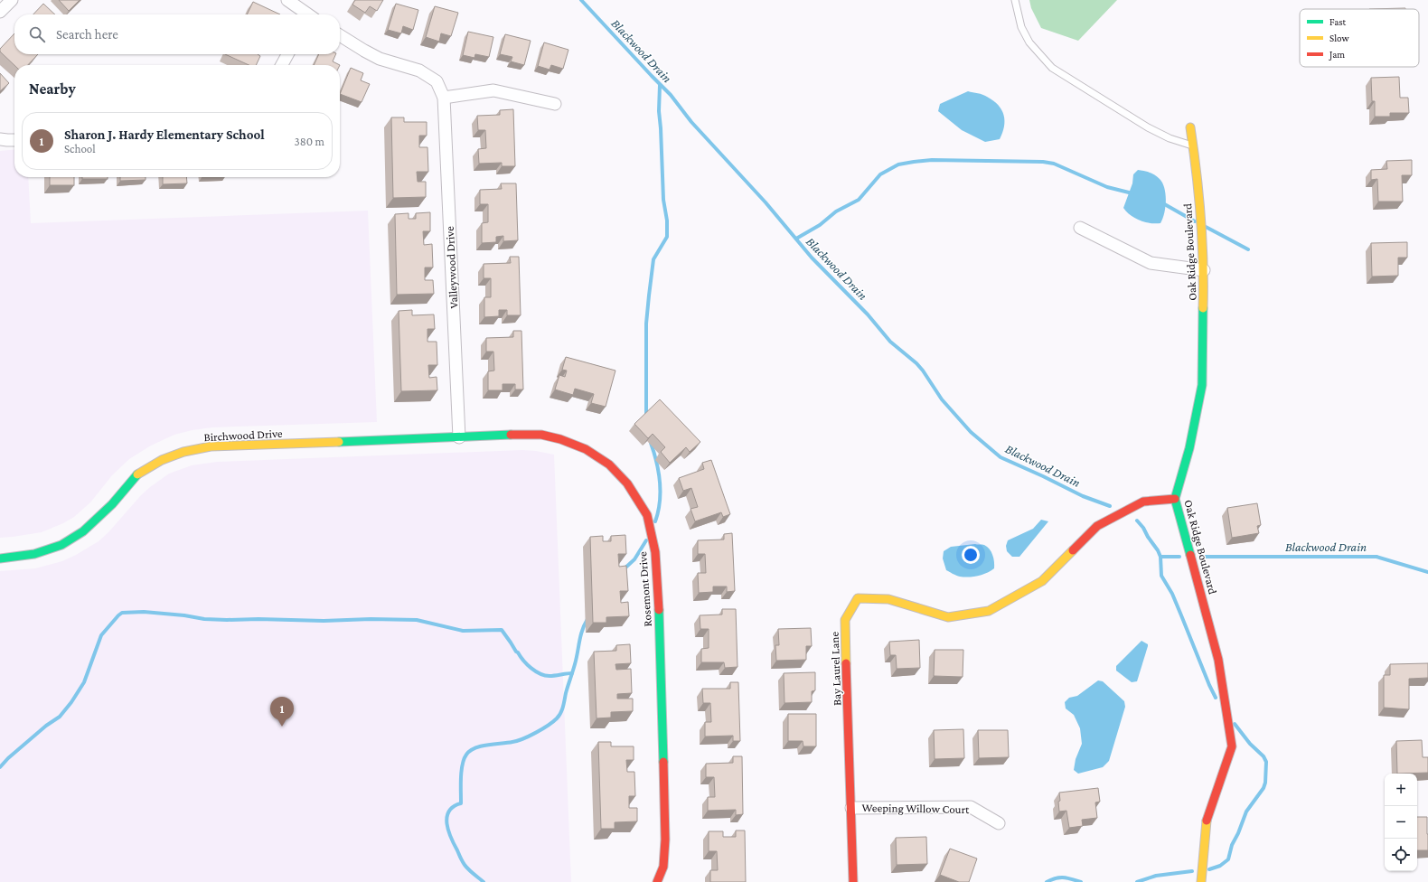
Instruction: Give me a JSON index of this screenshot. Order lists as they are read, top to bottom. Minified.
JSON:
{"streets":{"street":["Oak Ridge Boulevard","Valleywood Drive","Birchwood Drive","Rosemont Drive","Bay Laurel Lane","Weeping Willow Court"]},"crossings":[["Oak Ridge Boulevard","Bay Laurel Lane"],["Valleywood Drive","Birchwood Drive"],["Valleywood Drive","Rosemont Drive"],["Birchwood Drive","Rosemont Drive"],["Bay Laurel Lane","Weeping Willow Court"]],"water":["Blackwood Drain"],"legend":["Fast","Slow","Jam"],"page":{"search":"Search here","heading":"Nearby","list":[{"mark":"1","name":"Sharon J. Hardy Elementary School","note":"School","value":"380 m"}],"pins":"1","map_buttons":["+","−"]}}
